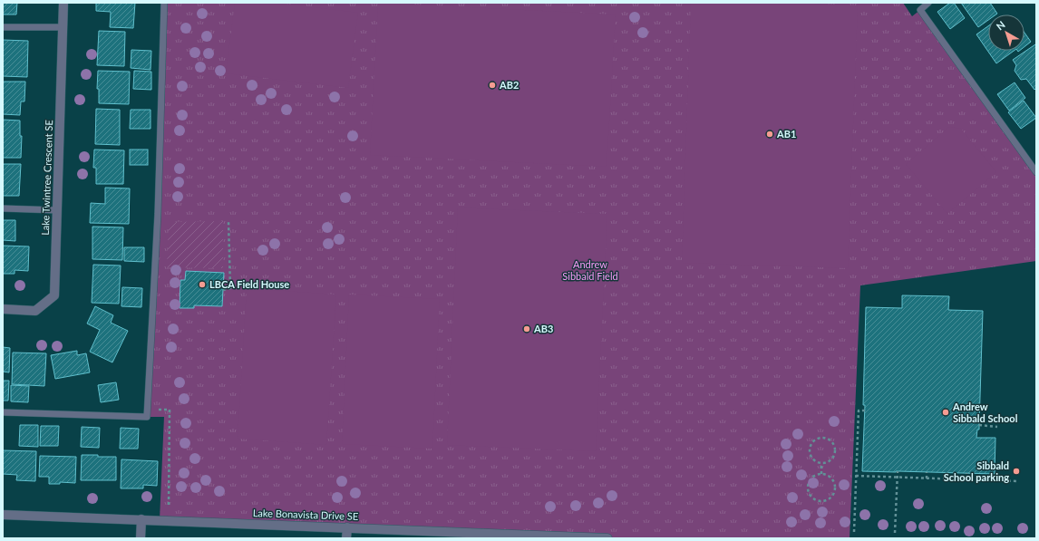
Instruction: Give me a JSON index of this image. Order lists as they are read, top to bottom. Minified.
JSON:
{"streets":{"street":["Lake Twintree Crescent SE","Lake Bonavista Drive SE"]},"parks":["Andrew Sibbald Field"],"places":["AB2","AB1","LBCA Field House","AB3","Andrew Sibbald School","Sibbald School parking"],"north":"top left"}
